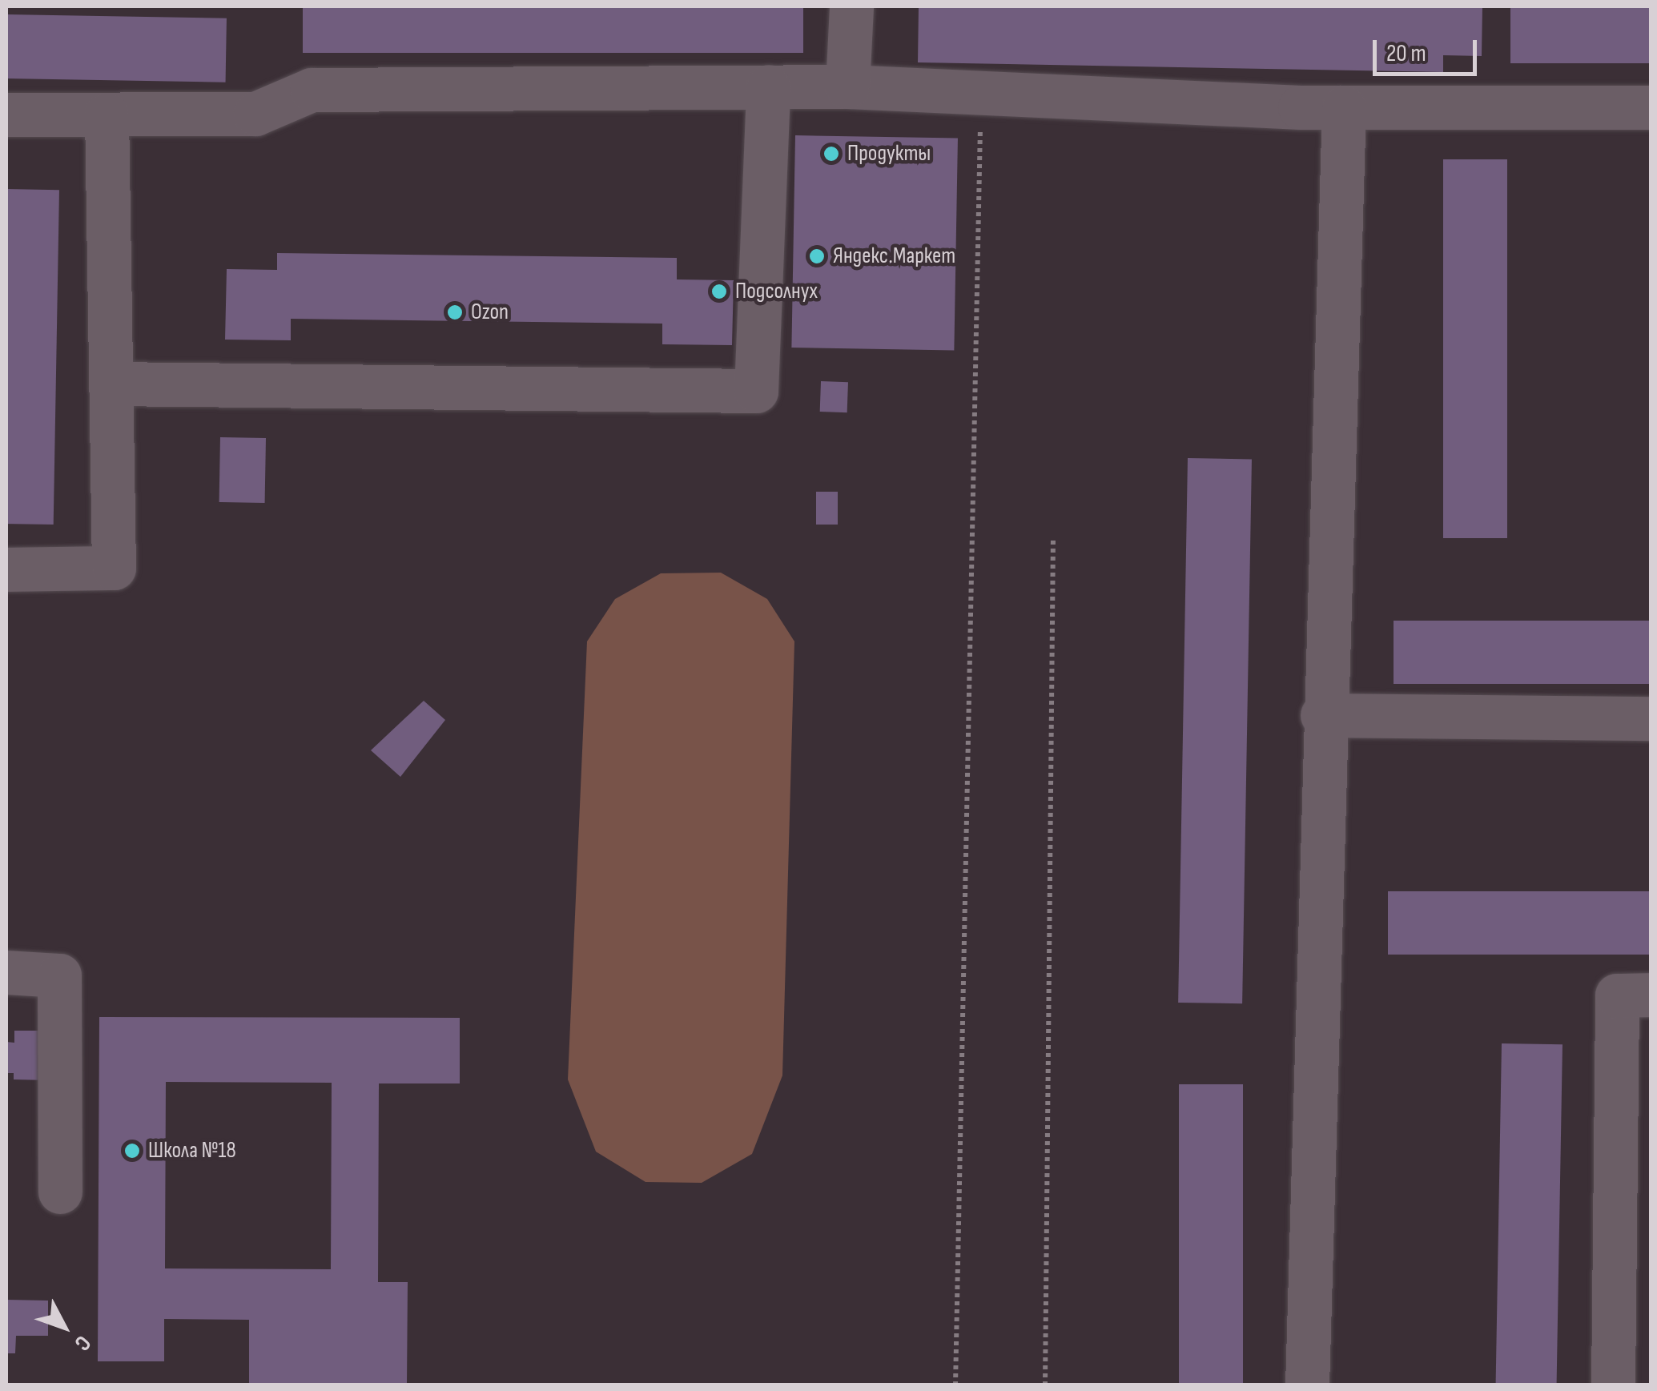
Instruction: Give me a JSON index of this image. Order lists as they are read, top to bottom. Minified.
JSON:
{"places":["Продукты","Яндекс.Маркет","Подсолнух","Ozon","Школа №18"],"scale_bar":"20 m","north":"bottom right"}
